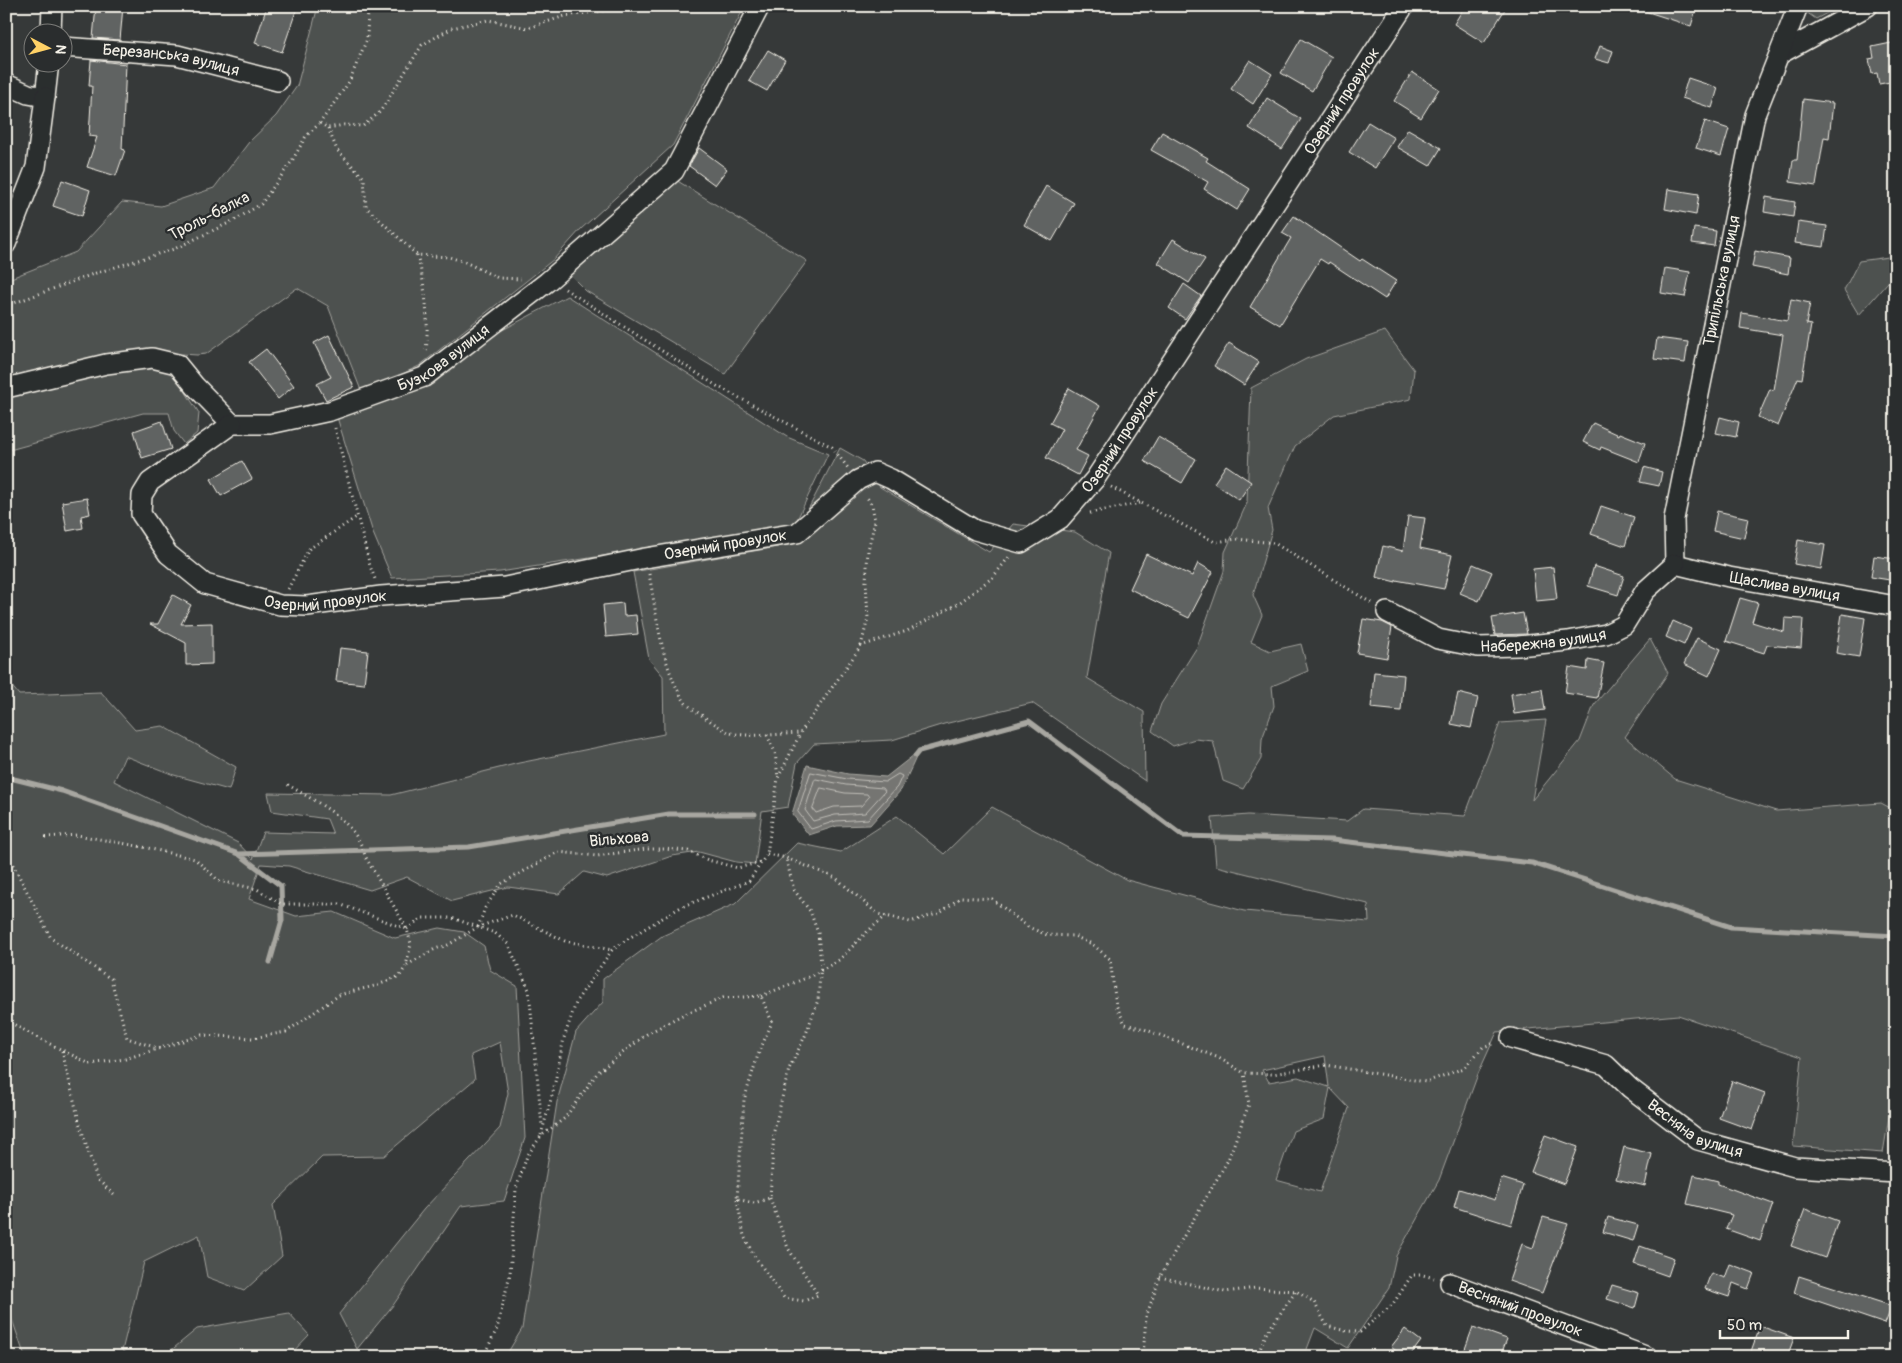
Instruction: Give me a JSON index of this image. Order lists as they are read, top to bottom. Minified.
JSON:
{"streets":{"street":["Березанська вулиця","Озерний провулок","Трипільська вулиця","Бузкова вулиця","Щаслива вулиця","Набережна вулиця","Весняна вулиця","Весняний провулок"],"path":["Троль-балка","Вільхова"]},"crossings":[["Озерний провулок","Бузкова вулиця"],["Трипільська вулиця","Щаслива вулиця"],["Трипільська вулиця","Набережна вулиця"],["Щаслива вулиця","Набережна вулиця"]],"scale_bar":"50 m","north":"right"}
